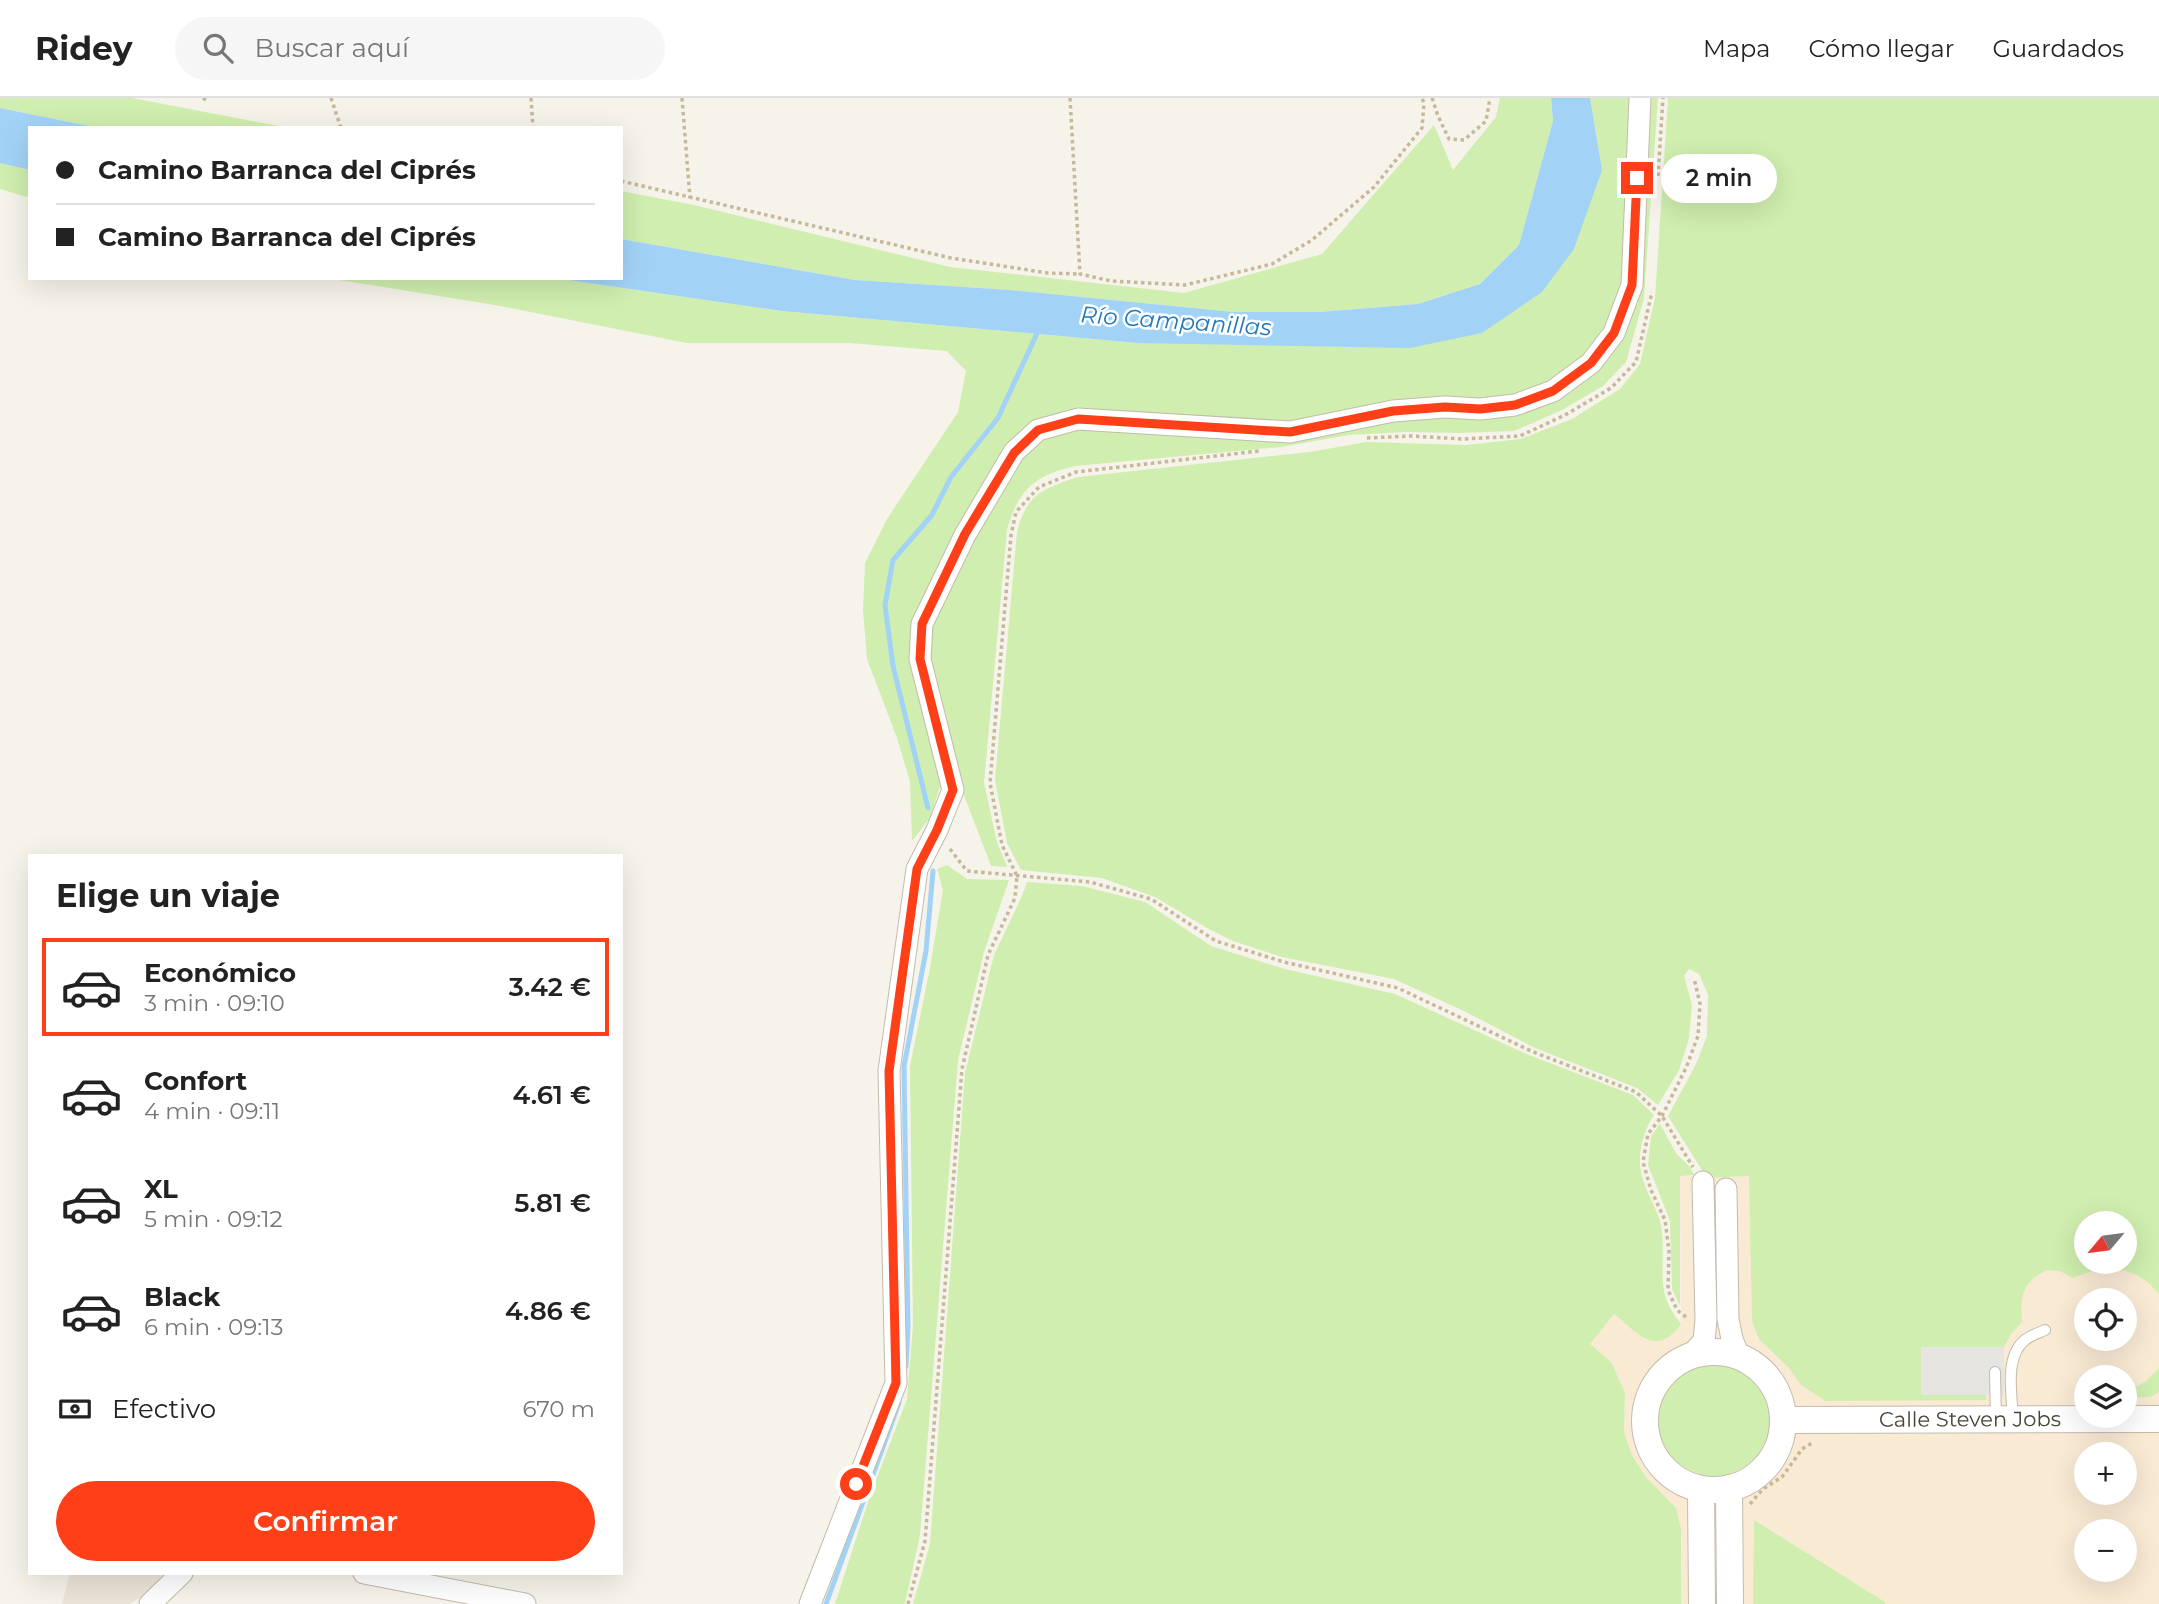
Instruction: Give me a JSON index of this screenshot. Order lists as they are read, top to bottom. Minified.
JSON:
{"streets":{"street":["Calle Steven Jobs"]},"water":["Río Campanillas"],"north":"bottom left","page":{"header":"Ridey","search":"Buscar aquí","nav":["Mapa","Cómo llegar","Guardados"],"banner":["Camino Barranca del Ciprés","Camino Barranca del Ciprés"],"bubble":"2 min","heading":"Elige un viaje","list":[{"name":"Económico","note":"3 min · 09:10","value":"3.42 €"},{"name":"Confort","note":"4 min · 09:11","value":"4.61 €"},{"name":"XL","note":"5 min · 09:12","value":"5.81 €"},{"name":"Black","note":"6 min · 09:13","value":"4.86 €"}],"map_buttons":["+","−"],"pay":["Efectivo","670 m"],"buttons":"Confirmar"}}
